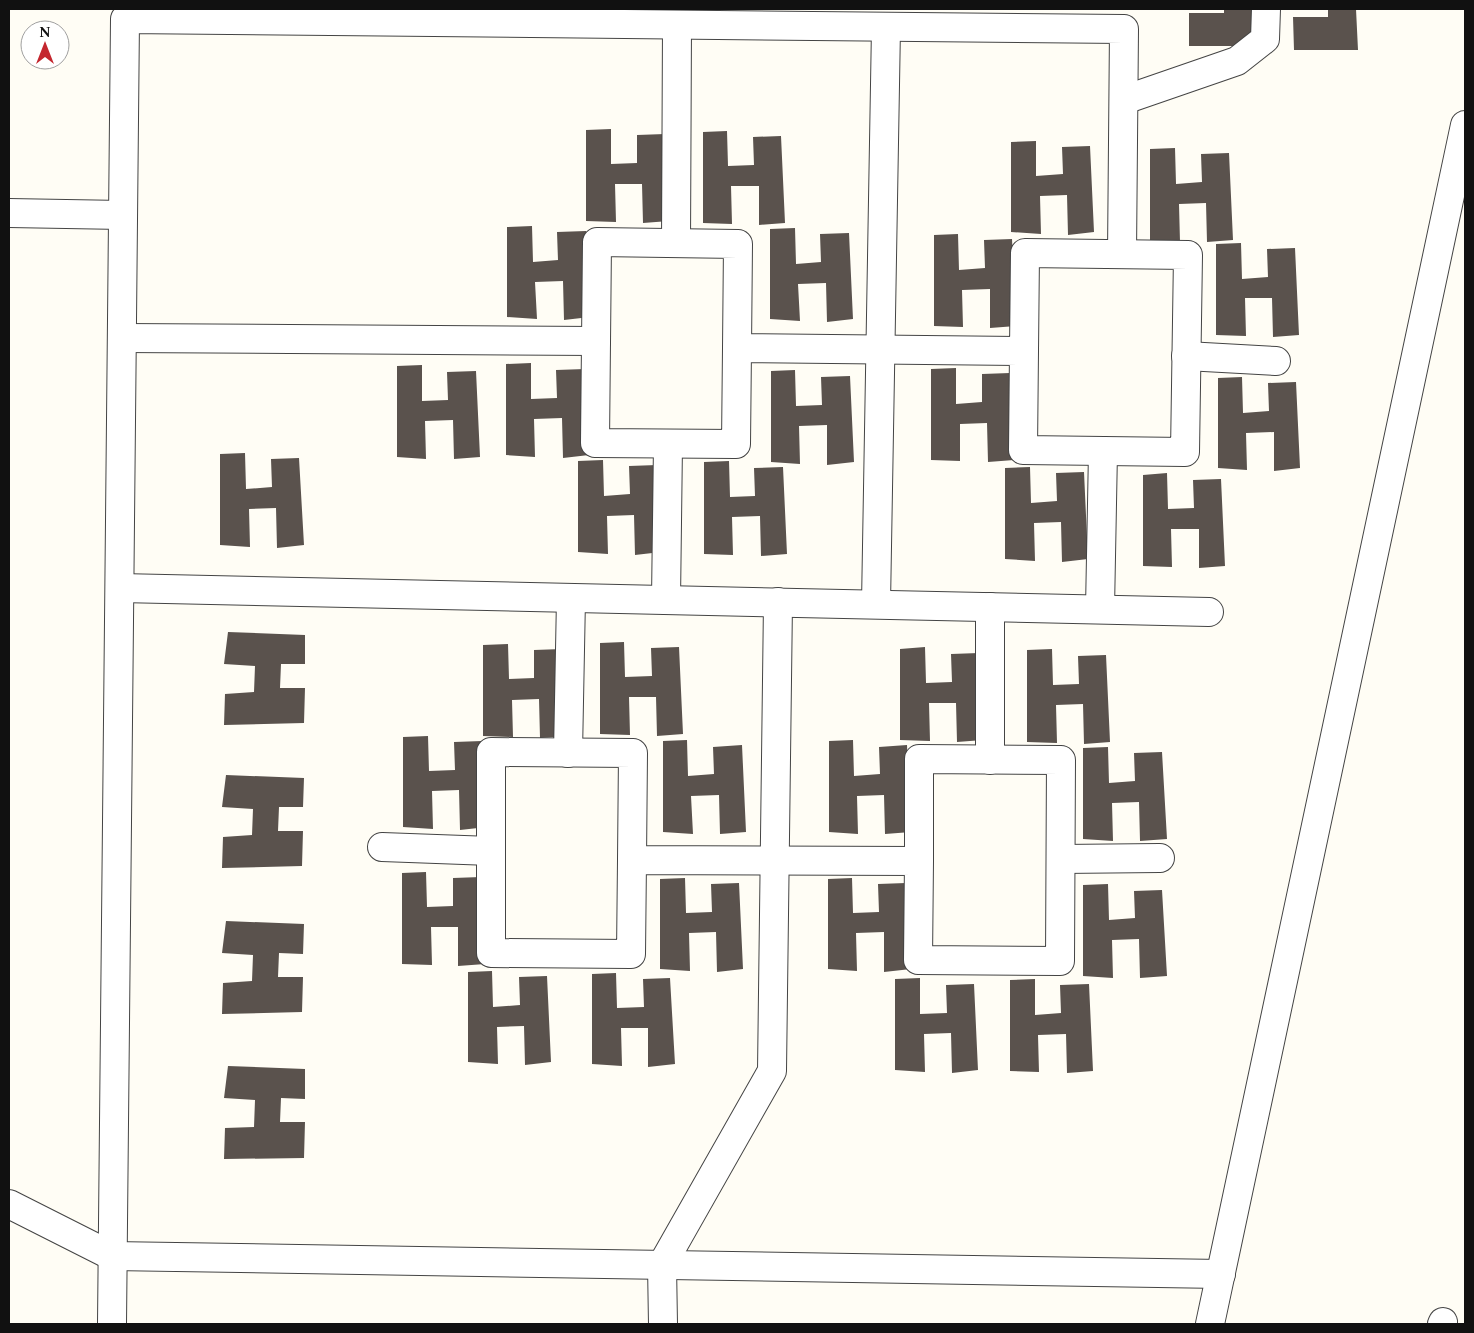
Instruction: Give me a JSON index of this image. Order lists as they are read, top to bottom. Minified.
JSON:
{"north":"top"}
